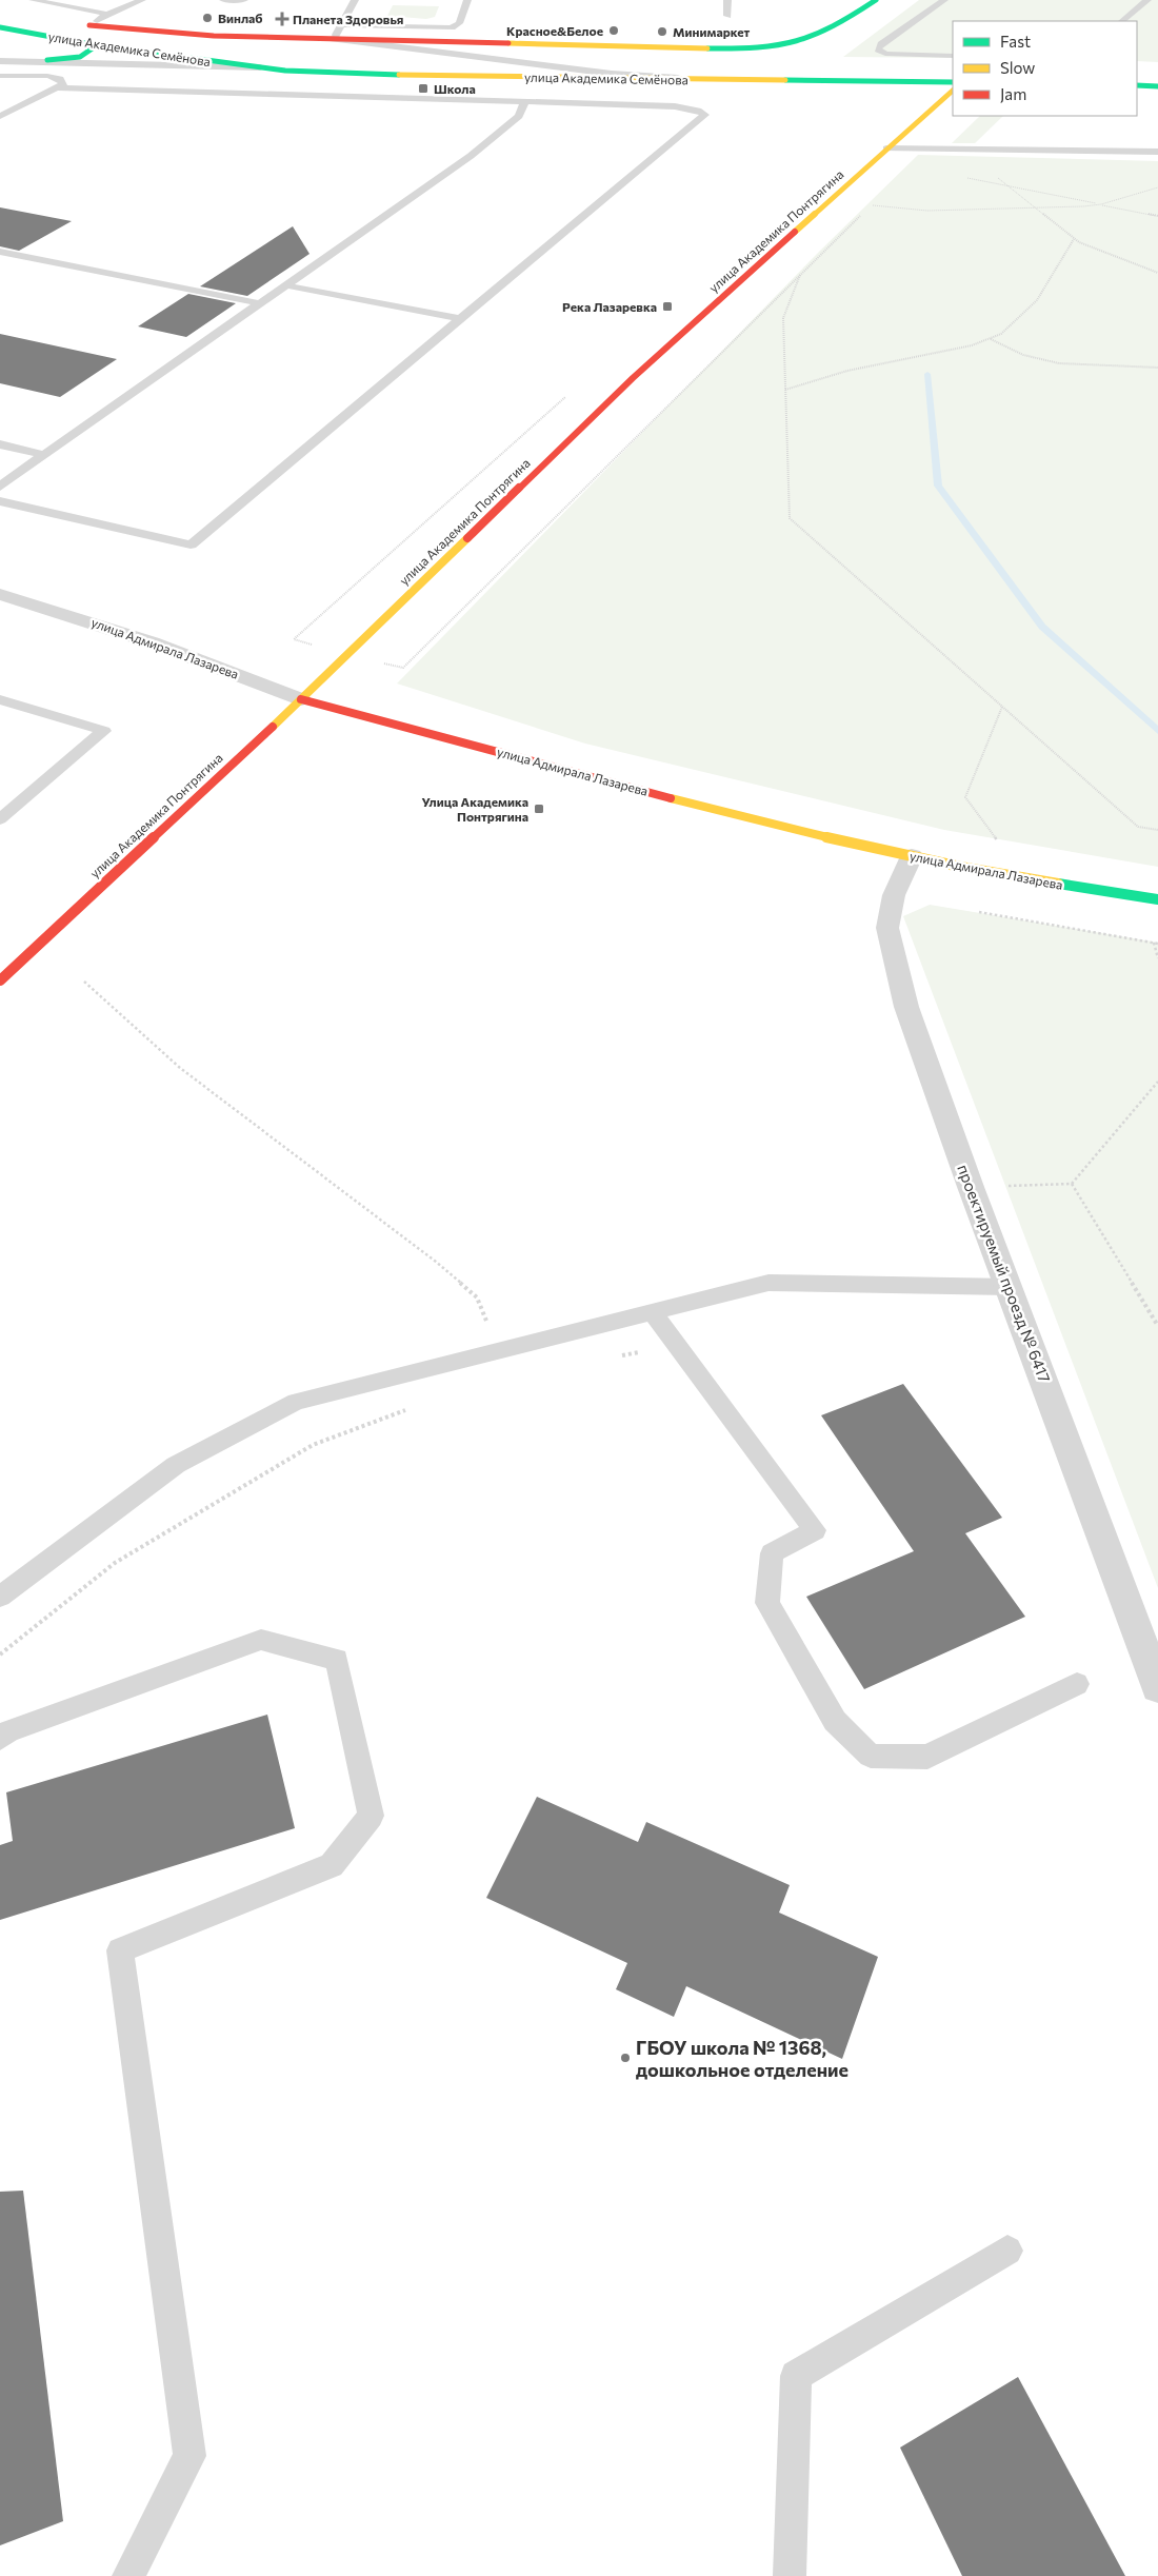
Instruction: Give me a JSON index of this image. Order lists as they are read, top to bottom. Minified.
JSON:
{"streets":{"street":["улица Академика Семёнова","улица Академика Понтрягина","улица Адмирала Лазарева","проектируемый проезд № 6417"]},"crossings":[["улица Академика Понтрягина","улица Адмирала Лазарева"],["улица Адмирала Лазарева","проектируемый проезд № 6417"]],"places":{"other":["Винлаб","Красное&Белое","Минимаркет","ГБОУ школа № 1368, дошкольное отделение"],"health":["Планета Здоровья"],"transit":["Школа","Река Лазаревка","Улица Академика Понтрягина"]},"legend":["Fast","Slow","Jam"]}
